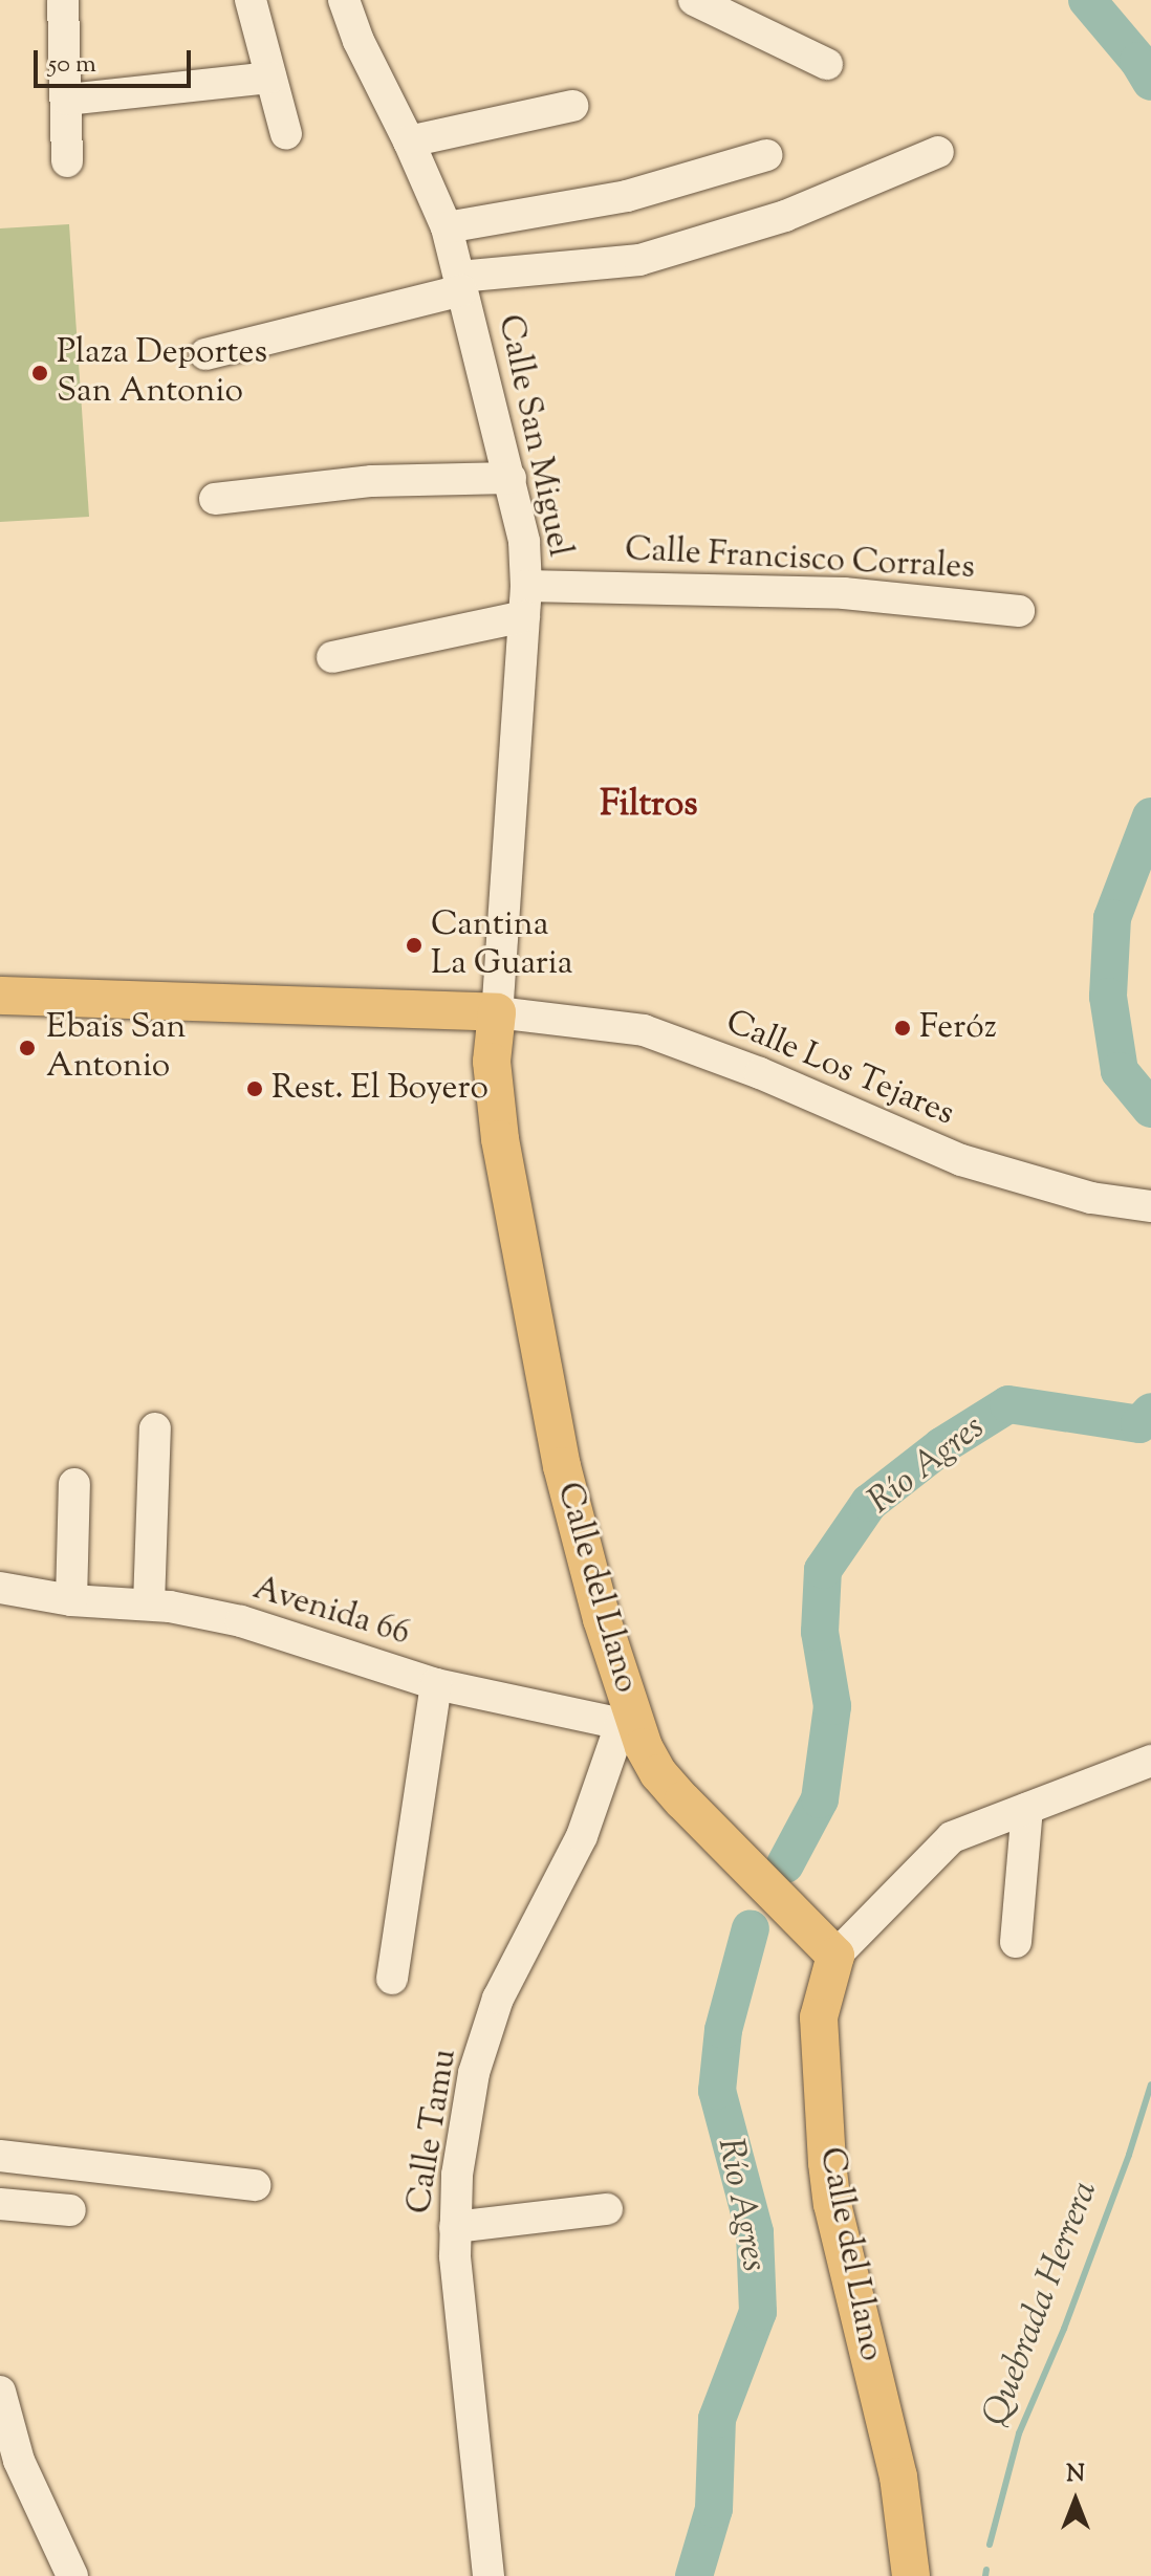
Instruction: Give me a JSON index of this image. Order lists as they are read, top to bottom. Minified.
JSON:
{"streets":{"main road":["Calle del Llano"],"street":["Calle San Miguel","Calle Francisco Corrales","Calle Los Tejares","Avenida 66","Calle Tamu"]},"crossings":[["Calle San Miguel","Calle Francisco Corrales"],["Calle San Miguel","Calle Los Tejares"],["Calle San Miguel","Calle del Llano"],["Calle Los Tejares","Calle del Llano"],["Calle del Llano","Avenida 66"],["Calle del Llano","Calle Tamu"],["Avenida 66","Calle Tamu"]],"districts":["Filtros"],"water":["Río Agres","Quebrada Herrera"],"places":["Plaza Deportes San Antonio","Cantina La Guaria","Feróz","Ebais San Antonio","Rest. El Boyero"],"scale_bar":"50 m","north":"top"}
